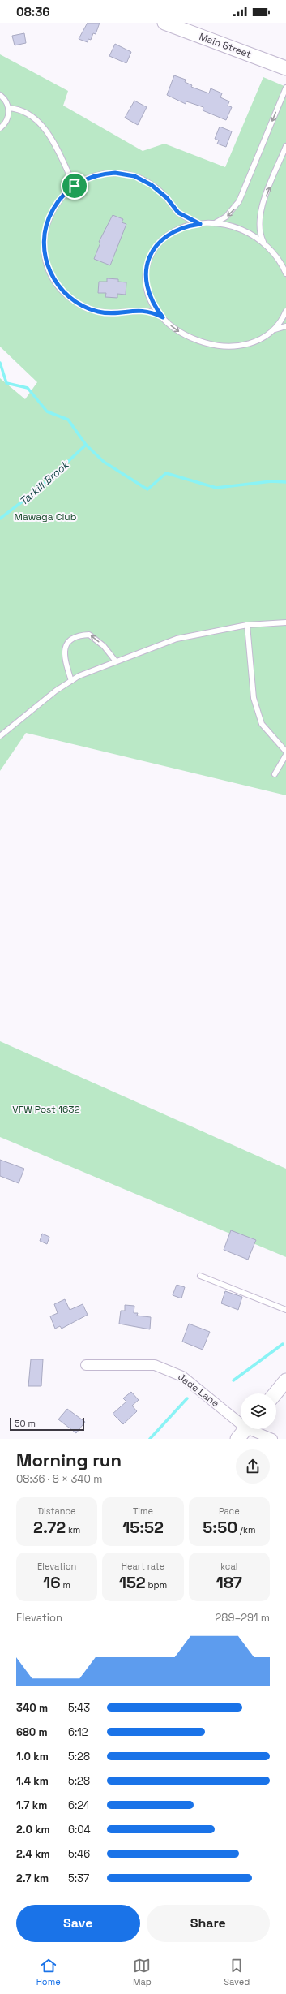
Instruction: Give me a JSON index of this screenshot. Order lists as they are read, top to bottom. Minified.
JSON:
{"streets":{"main road":["Main Street"],"street":["Jade Lane"]},"water":["Tarkill Brook"],"parks":["Mawaga Club","VFW Post 1632"],"scale_bar":"50 m","page":{"status":"08:36","scale":"50 m","heading":["Morning run","08:36 · 8 × 340 m"],"stats":[["Distance","2.72 km"],["Time","15:52"],["Pace","5:50 /km"],["Elevation","16 m"],["Heart rate","152 bpm"],["kcal","187"]],"chart":["Elevation","289–291 m"],"list":[{"name":"340 m","note":"5:43"},{"name":"680 m","note":"6:12"},{"name":"1.0 km","note":"5:28"},{"name":"1.4 km","note":"5:28"},{"name":"1.7 km","note":"6:24"},{"name":"2.0 km","note":"6:04"},{"name":"2.4 km","note":"5:46"},{"name":"2.7 km","note":"5:37"}],"buttons":["Save","Share"],"tabs":["Home","Map","Saved"]}}
